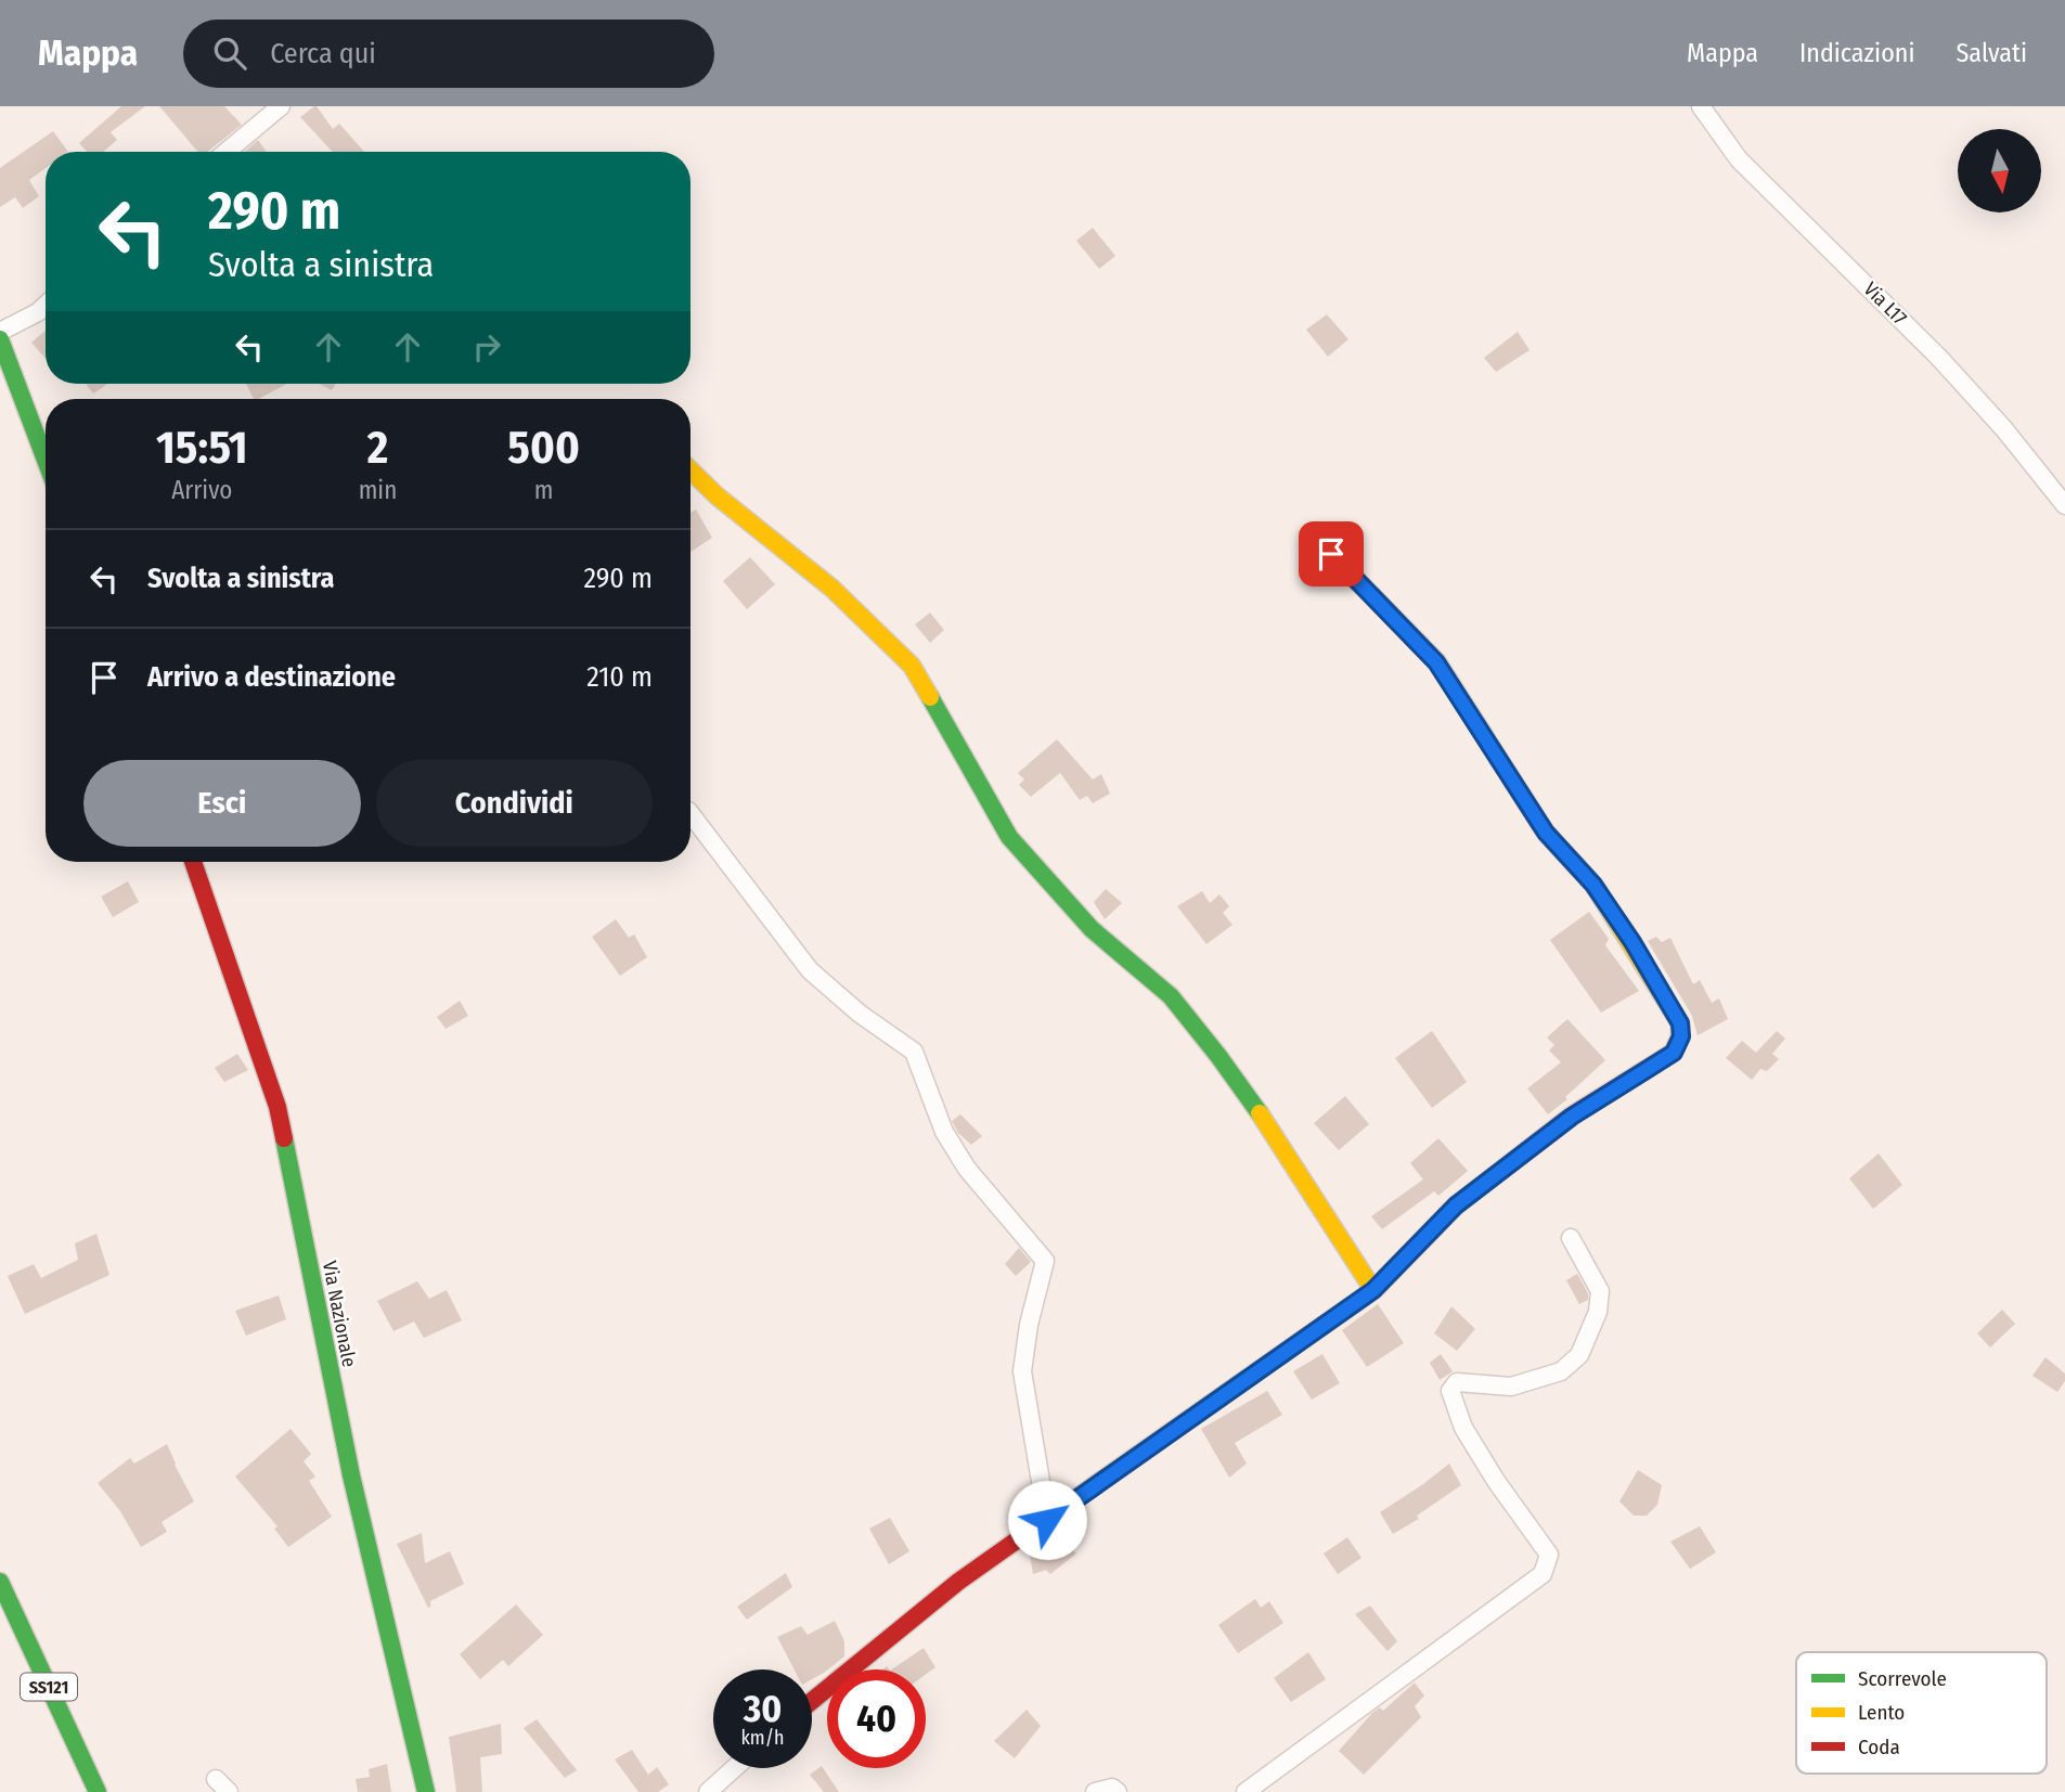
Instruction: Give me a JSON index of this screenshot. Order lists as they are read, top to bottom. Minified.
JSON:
{"streets":{"street":["Via L17","Via Nazionale","SS121"]},"legend":["Scorrevole","Lento","Coda"],"north":"bottom","page":{"header":"Mappa","search":"Cerca qui","nav":["Mappa","Indicazioni","Salvati"],"turn":["290 m","Svolta a sinistra"],"eta":["15:51","Arrivo","2","min","500","m"],"list":[{"name":"Svolta a sinistra","value":"290 m"},{"name":"Arrivo a destinazione","value":"210 m"}],"buttons":["Esci","Condividi"],"speed":"30 km/h","limit":"40"}}
